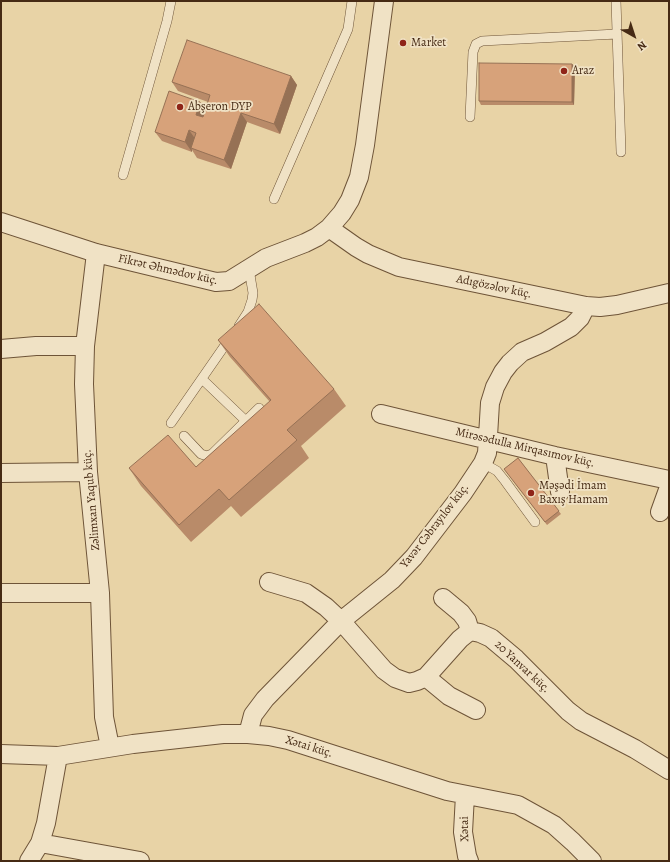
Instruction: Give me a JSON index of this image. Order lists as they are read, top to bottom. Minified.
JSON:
{"streets":{"street":["Fikrət Əhmədov küç.","Adıgözəlov küç.","Mirəsədulla Mirqasımov küç.","Zəlimxan Yaqub küç.","Yavər Cəbrayılov küç.","20 Yanvar küç.","Xətai küç.","Xətai"]},"crossings":[["Fikrət Əhmədov küç.","Adıgözəlov küç."],["Fikrət Əhmədov küç.","Zəlimxan Yaqub küç."],["Adıgözəlov küç.","Yavər Cəbrayılov küç."],["Mirəsədulla Mirqasımov küç.","Yavər Cəbrayılov küç."],["Zəlimxan Yaqub küç.","Xətai küç."],["Yavər Cəbrayılov küç.","Xətai küç."],["Xətai küç.","Xətai"]],"places":["Market","Araz","Abşeron DYP","Məşədi İmam Baxış Hamam"],"north":"bottom right"}
